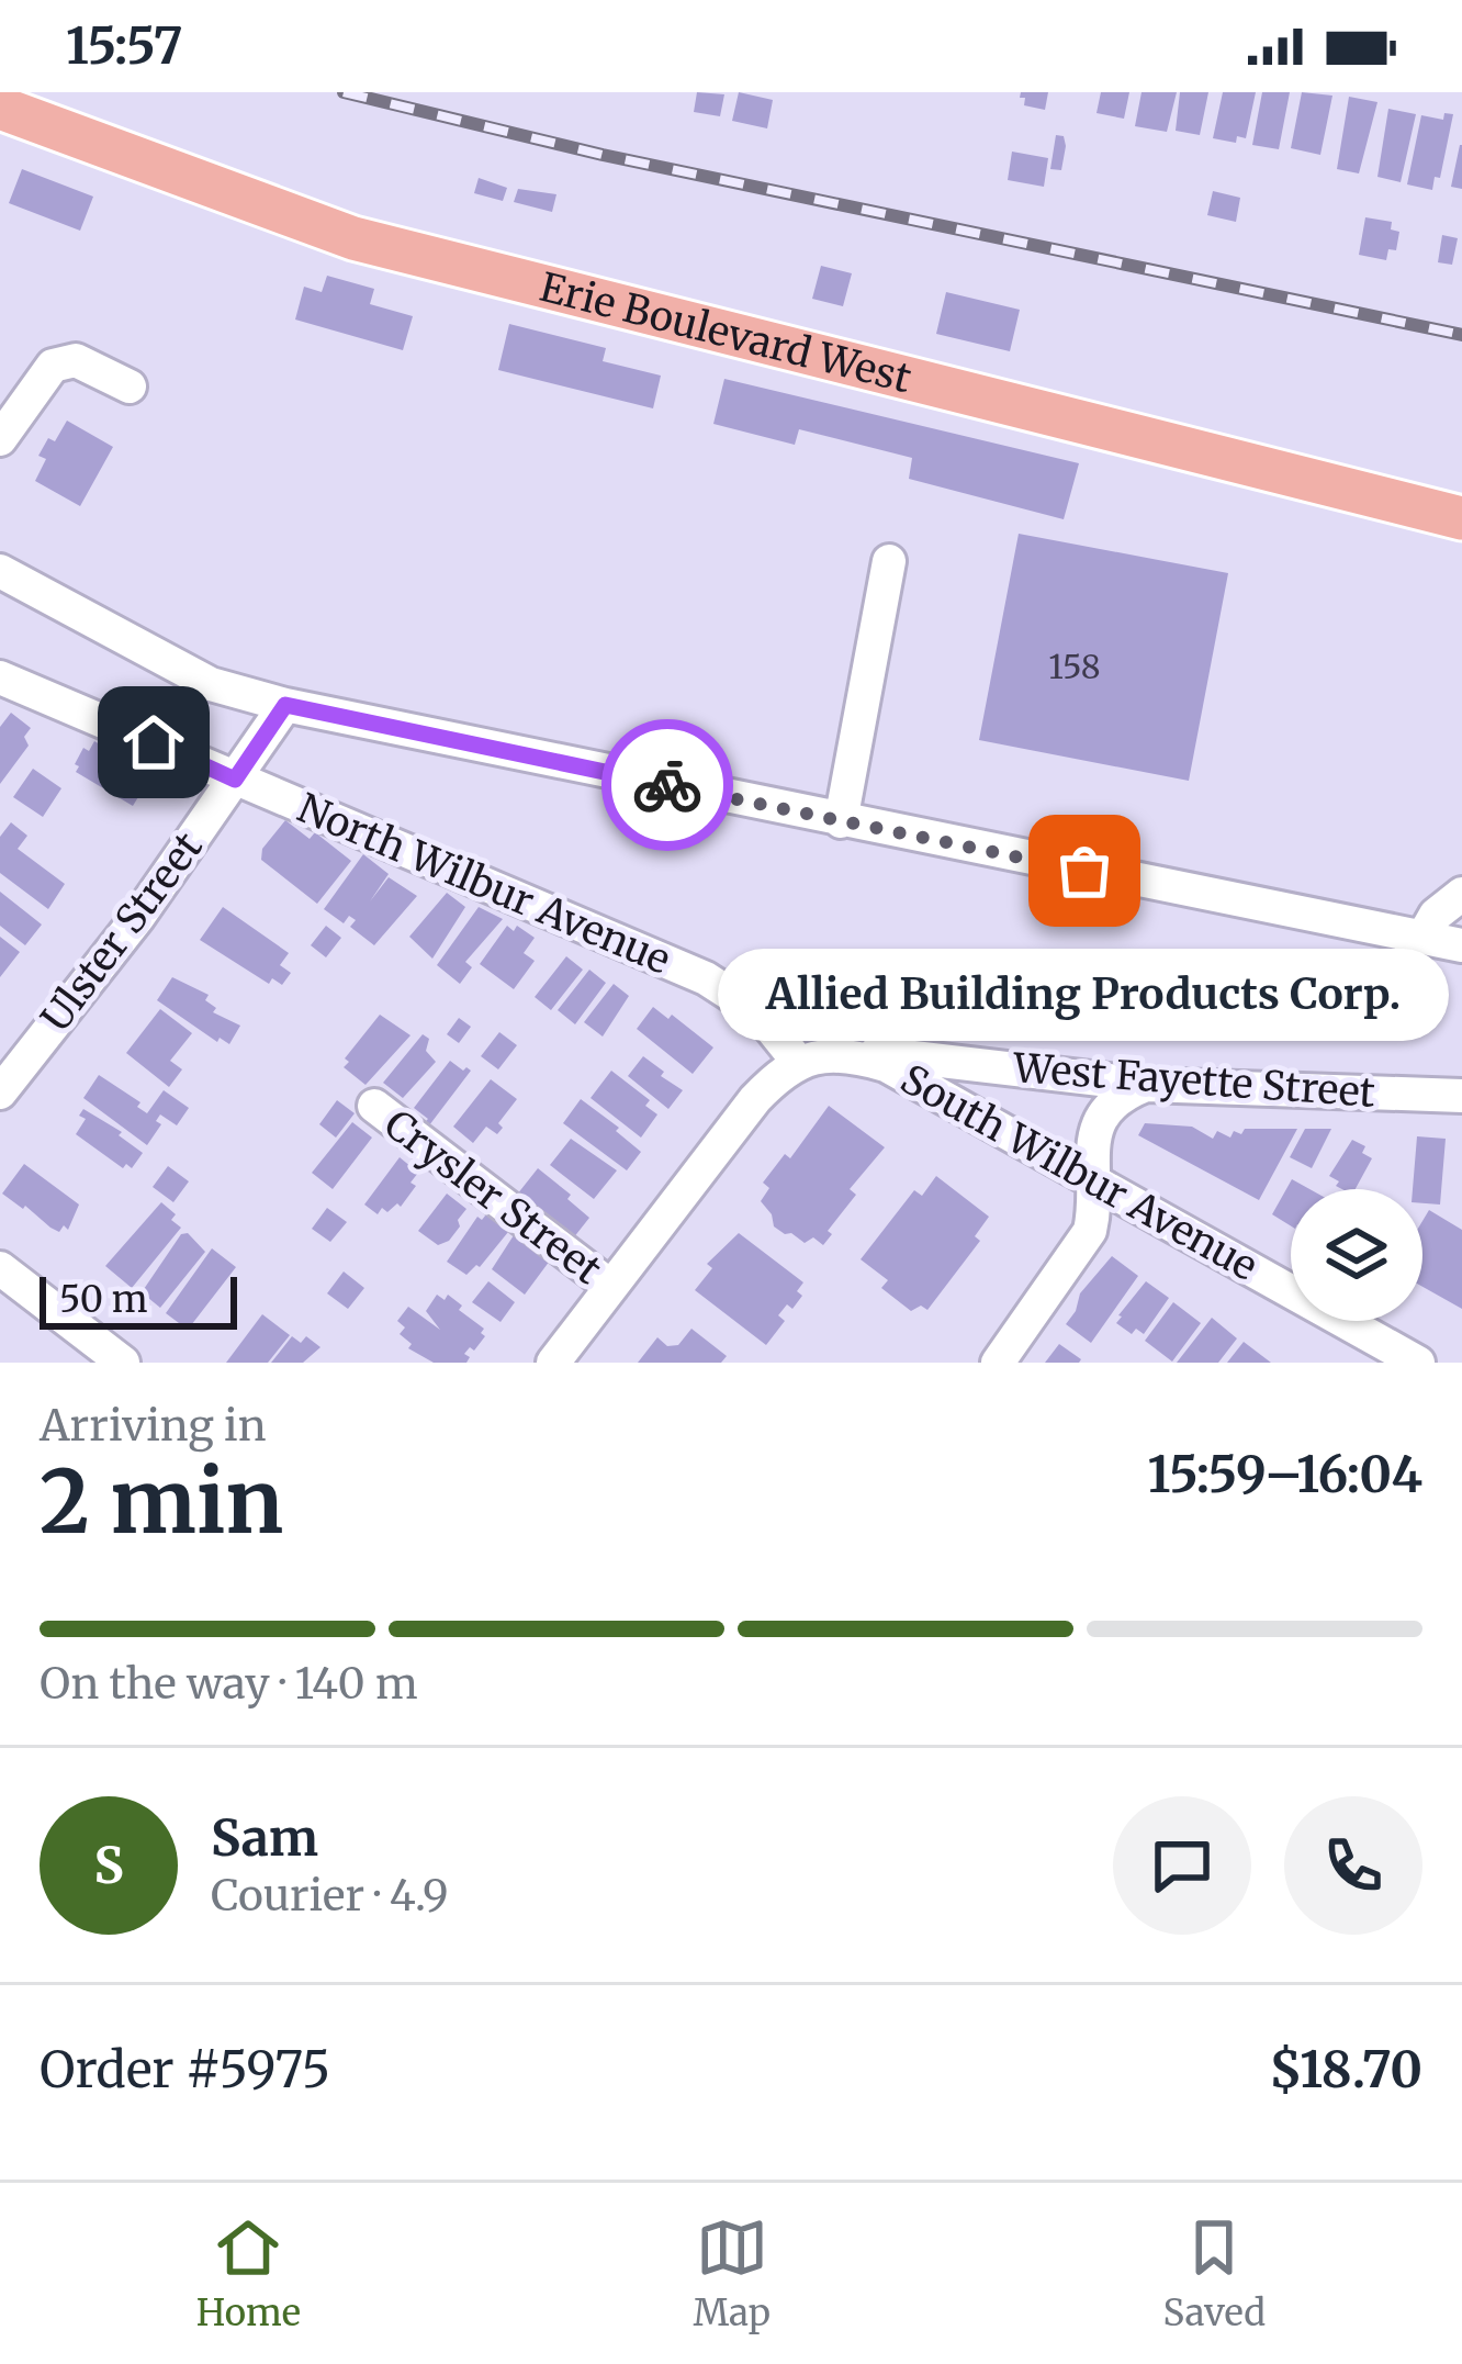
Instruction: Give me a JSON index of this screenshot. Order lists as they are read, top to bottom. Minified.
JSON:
{"streets":{"main road":["Erie Boulevard West"],"street":["North Wilbur Avenue","Ulster Street","West Fayette Street","South Wilbur Avenue","Crysler Street"]},"crossings":[["North Wilbur Avenue","Ulster Street"],["North Wilbur Avenue","South Wilbur Avenue"],["West Fayette Street","South Wilbur Avenue"]],"places":["Allied Building Products Corp."],"house_numbers":["158"],"scale_bar":"50 m","page":{"status":"15:57","bubble":"Allied Building Products Corp.","scale":"50 m","heading":["2 min","Arriving in","15:59–16:04"],"panel":["Sam","Courier · 4.9","Order #5975","$18.70"],"bar":"On the way · 140 m","round":"S","tabs":["Home","Map","Saved"]}}
